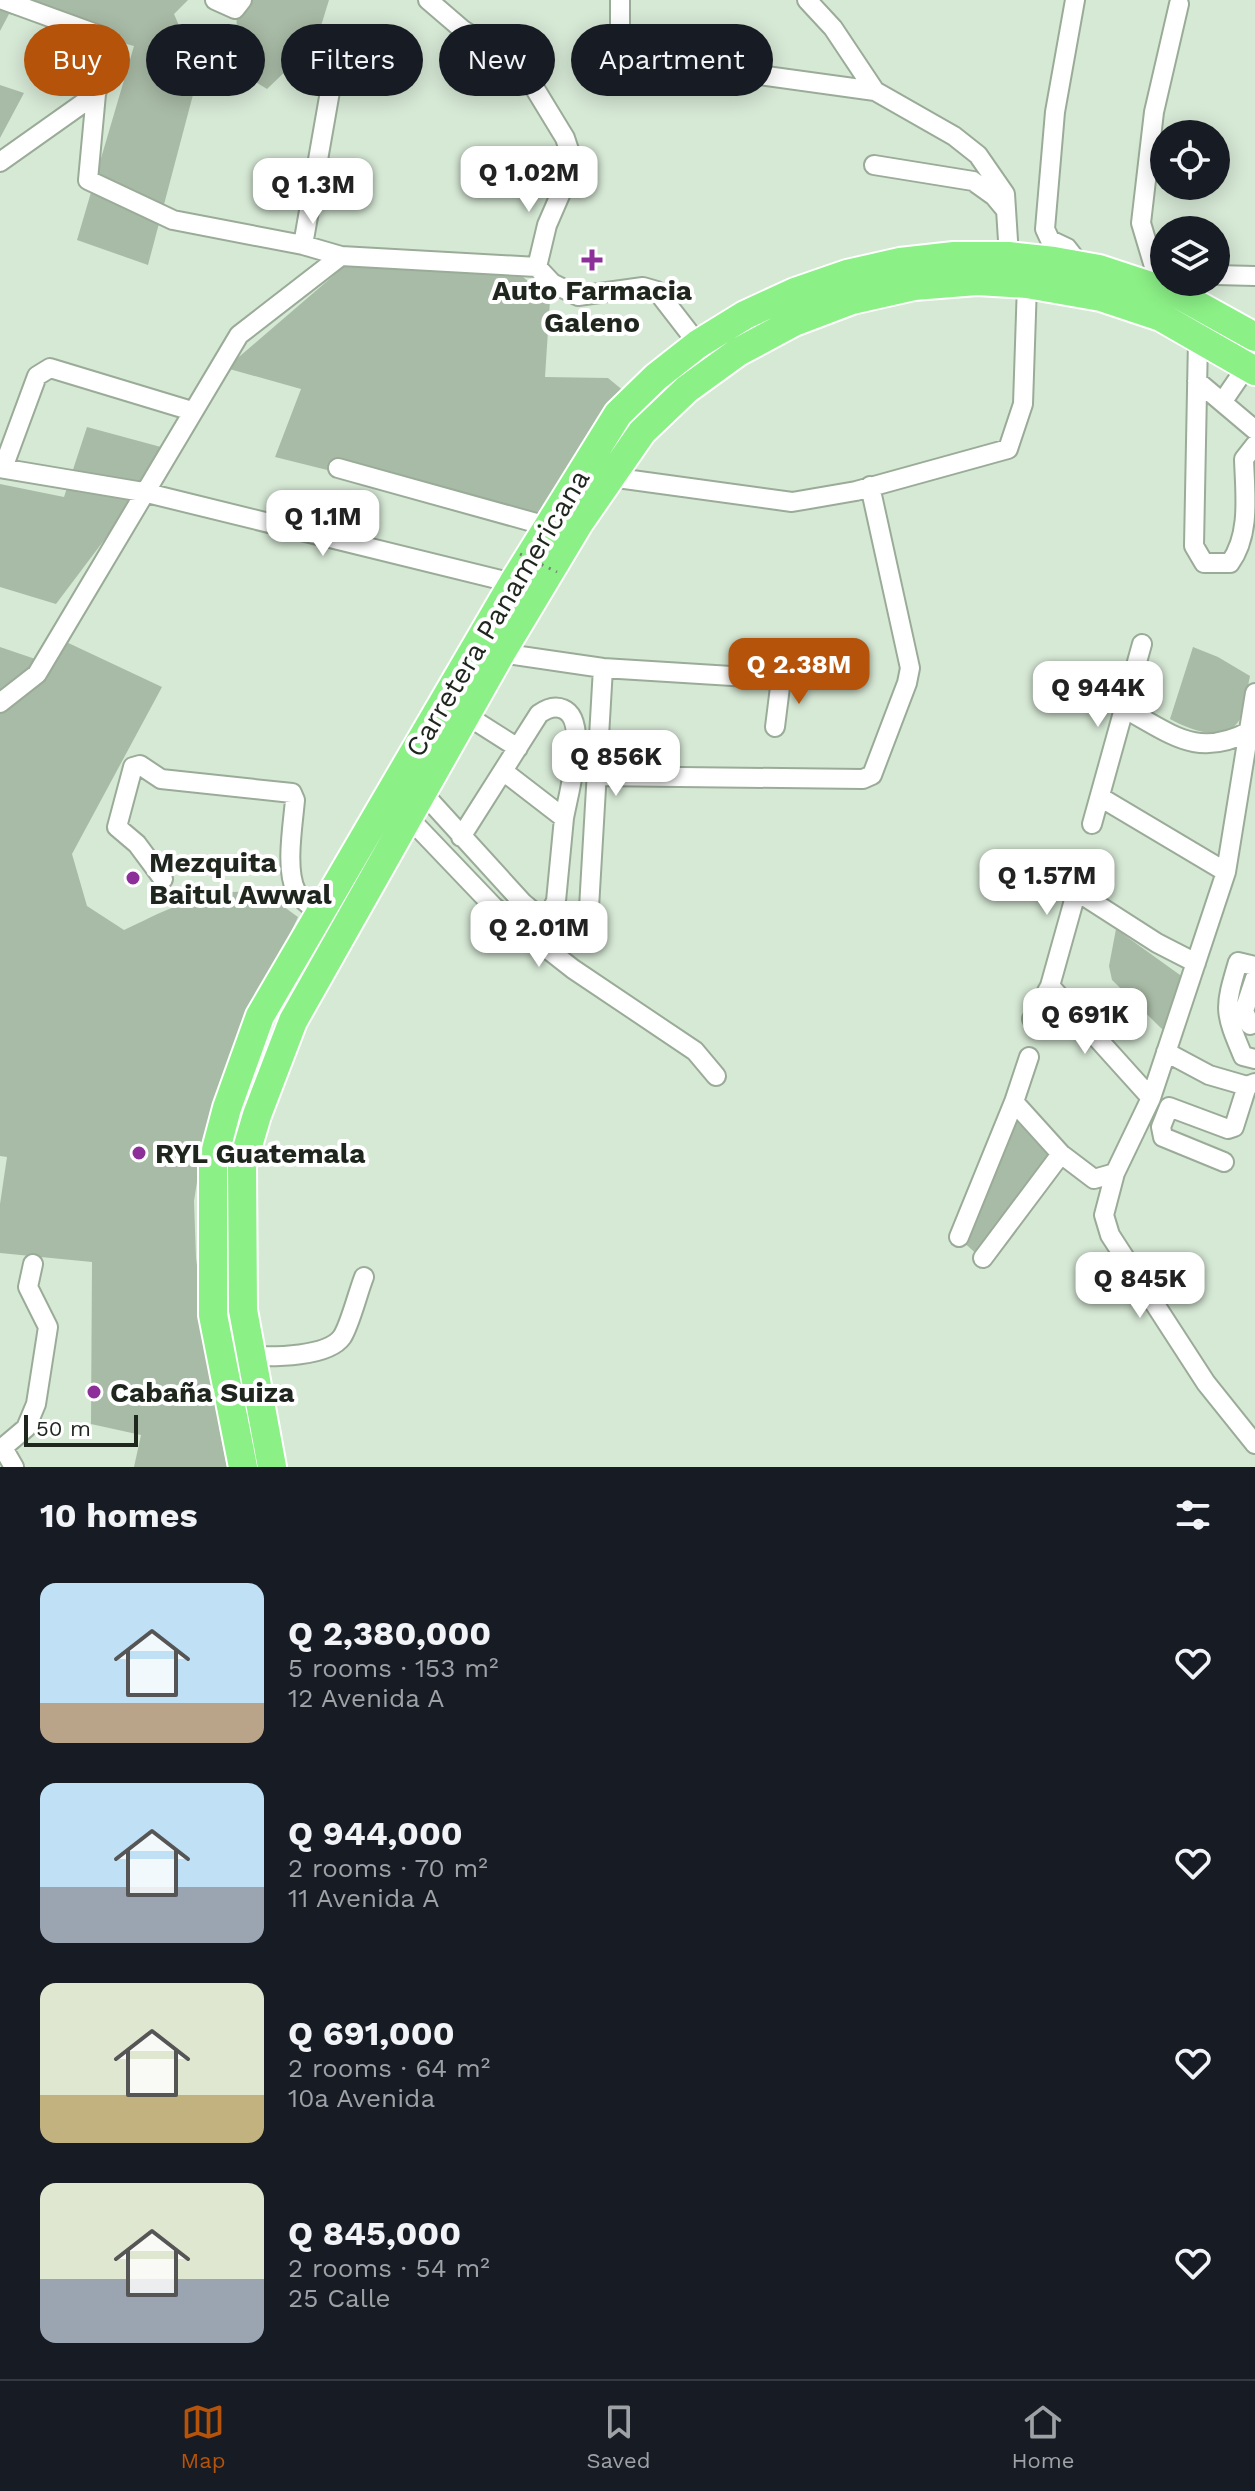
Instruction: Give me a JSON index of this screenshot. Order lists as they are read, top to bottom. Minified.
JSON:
{"streets":{"highway":["Carretera Panamericana"]},"places":{"health":["Auto Farmacia Galeno"],"other":["Mezquita Baitul Awwal","RYL Guatemala","Cabaña Suiza"]},"scale_bar":"50 m","page":{"chip":["Buy","Rent","Filters","New","Apartment"],"price":["Q 1.02M","Q 1.3M","Q 1.1M","Q 2.38M","Q 944K","Q 856K","Q 1.57M","Q 2.01M","Q 691K","Q 845K"],"scale":"50 m","heading":"10 homes","list":[{"name":"Q 2,380,000","note":"5 rooms · 153 m² · 12 Avenida A"},{"name":"Q 944,000","note":"2 rooms · 70 m² · 11 Avenida A"},{"name":"Q 691,000","note":"2 rooms · 64 m² · 10a Avenida"},{"name":"Q 845,000","note":"2 rooms · 54 m² · 25 Calle"}],"tabs":["Map","Saved","Home"]}}
